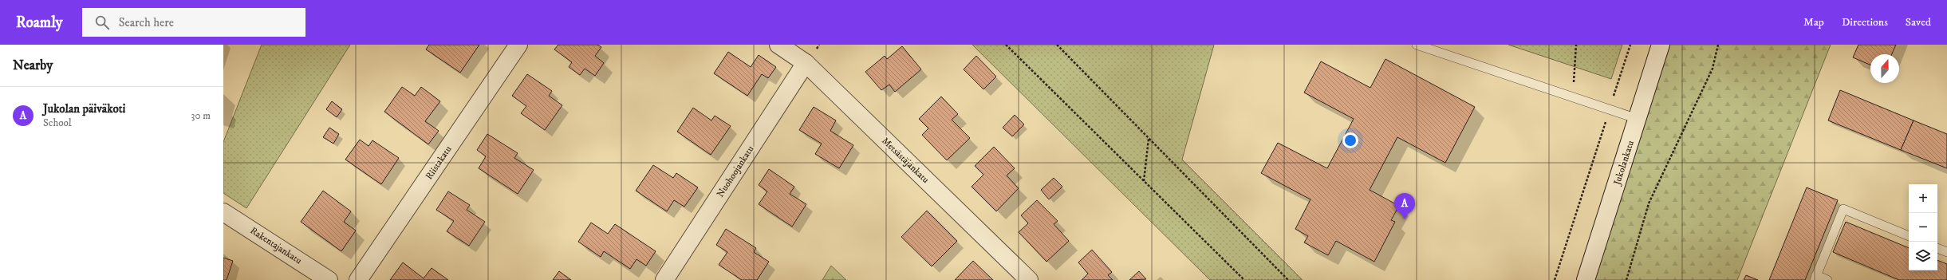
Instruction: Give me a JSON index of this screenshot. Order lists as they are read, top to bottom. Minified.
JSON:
{"streets":{"street":["Metsästäjänkatu","Riistakatu","Jukolankatu","Nuohoojankatu","Rakentajankatu"]},"crossings":[["Metsästäjänkatu","Nuohoojankatu"]],"north":"top","page":{"header":"Roamly","search":"Search here","nav":["Map","Directions","Saved"],"heading":"Nearby","list":[{"mark":"A","name":"Jukolan päiväkoti","note":"School","value":"30 m"}],"map_buttons":["+","−"],"pins":"A"}}
